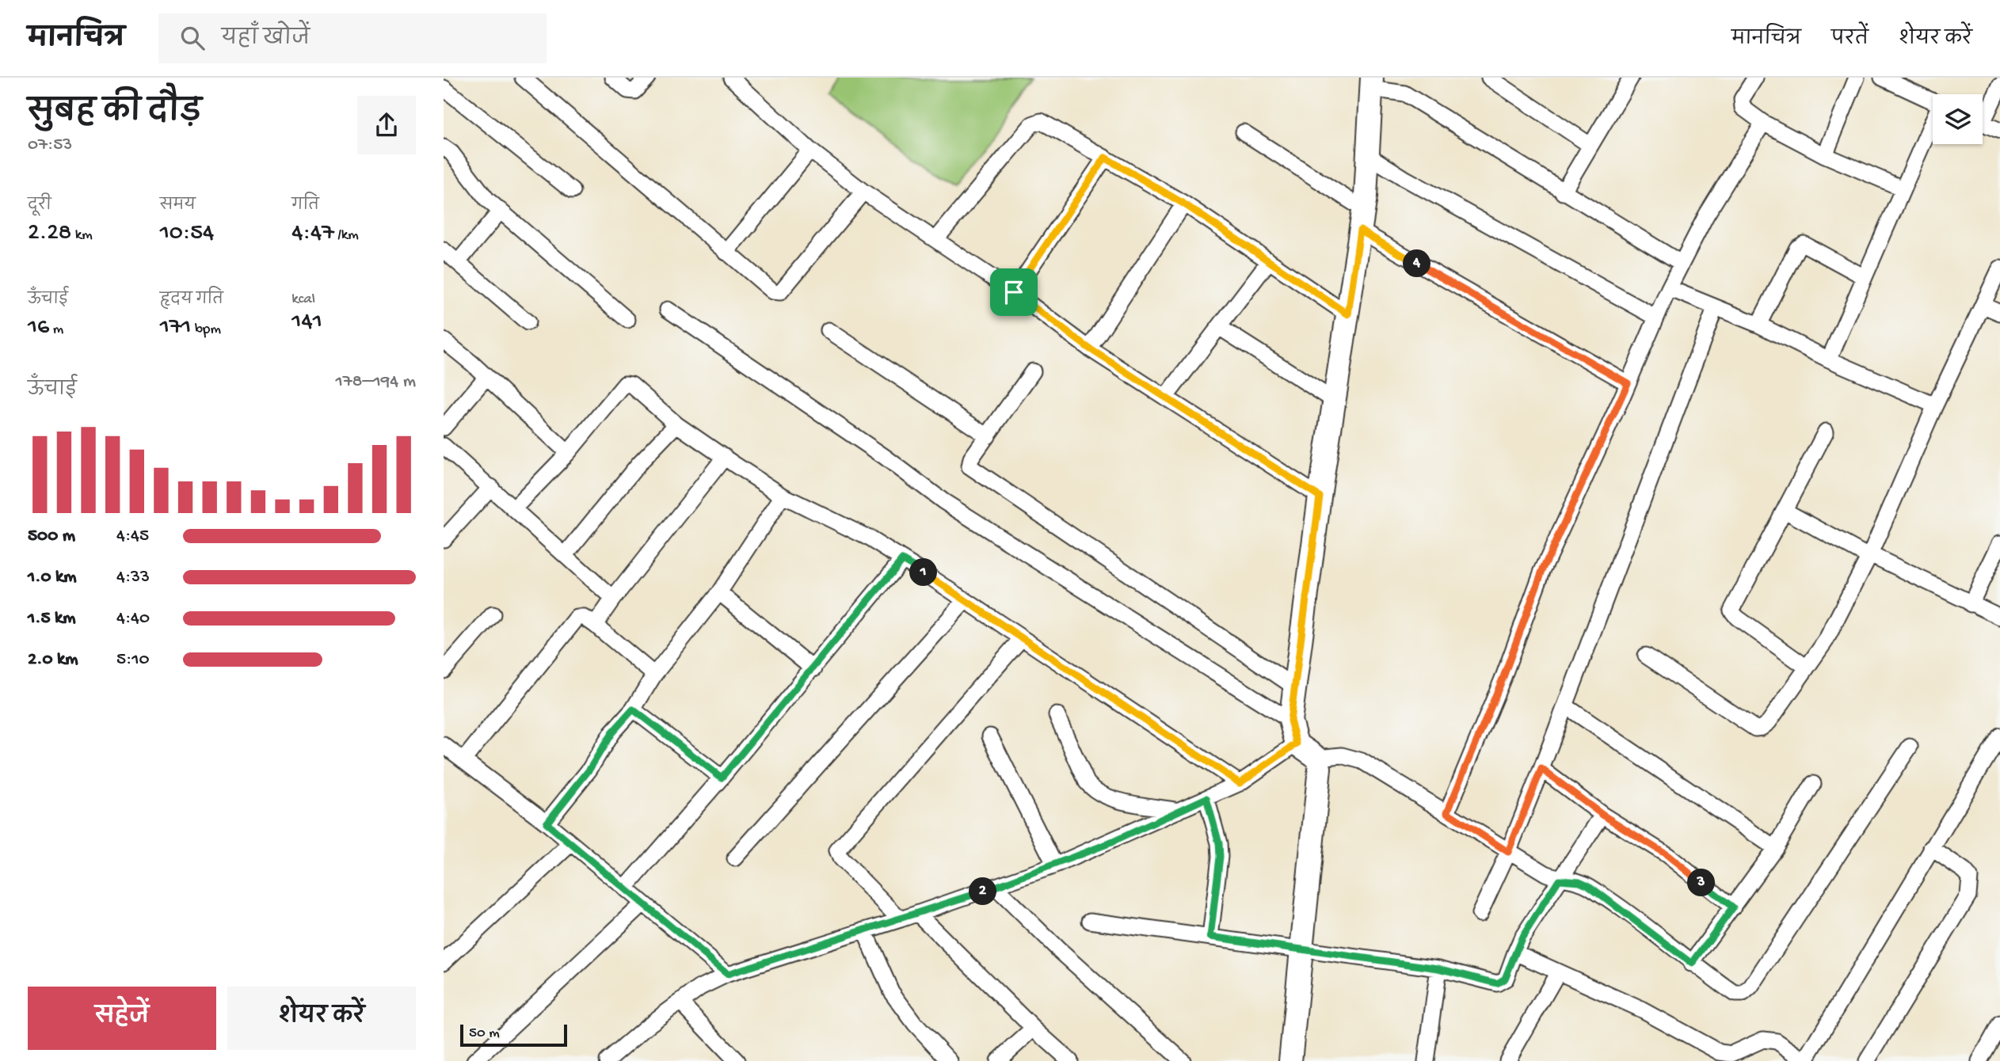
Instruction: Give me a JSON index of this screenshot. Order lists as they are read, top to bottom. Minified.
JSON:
{"scale_bar":"50 m","page":{"header":"मानचित्र","search":"यहाँ खोजें","nav":["मानचित्र","परतें","शेयर करें"],"heading":["सुबह की दौड़","07:53"],"stats":[["दूरी","2.28 km"],["समय","10:54"],["गति","4:47 /km"],["ऊँचाई","16 m"],["हृदय गति","171 bpm"],["kcal","141"]],"pins":["4","1","3","2"],"chart":["ऊँचाई","178–194 m"],"list":[{"name":"500 m","note":"4:45"},{"name":"1.0 km","note":"4:33"},{"name":"1.5 km","note":"4:40"},{"name":"2.0 km","note":"5:10"}],"buttons":["सहेजें","शेयर करें"],"scale":"50 m"}}
